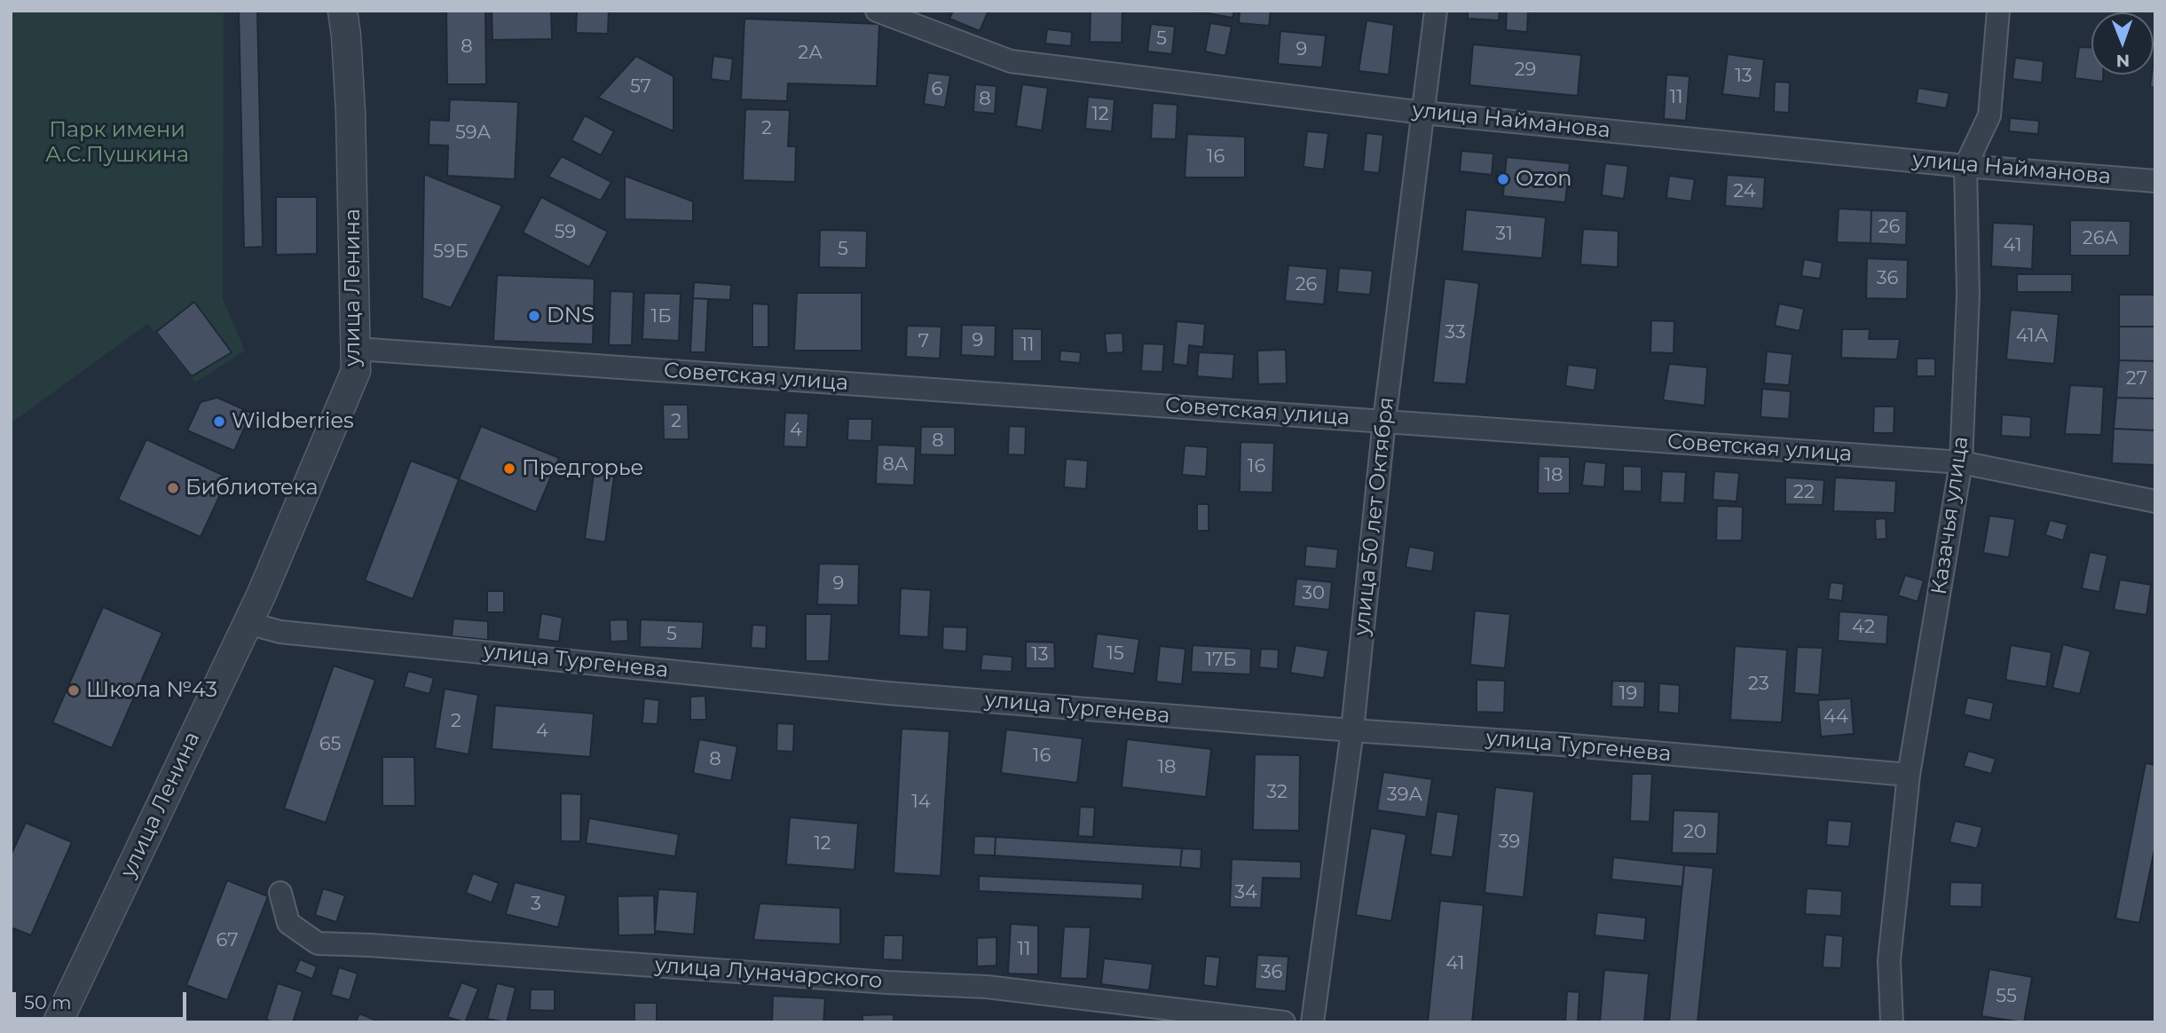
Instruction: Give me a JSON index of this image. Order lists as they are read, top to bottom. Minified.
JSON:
{"streets":{"street":["улица Найманова","улица Ленина","Советская улица","Казачья улица","улица 50 лет Октября","улица Тургенева","улица Луначарского"]},"crossings":[["улица Найманова","Казачья улица"],["улица Найманова","улица 50 лет Октября"],["улица Ленина","Советская улица"],["улица Ленина","улица Тургенева"],["Советская улица","Казачья улица"],["Советская улица","улица 50 лет Октября"],["Казачья улица","улица Тургенева"],["улица 50 лет Октября","улица Тургенева"]],"parks":["Парк имени А.С.Пушкина"],"places":["Ozon","DNS","Wildberries","Предгорье","Библиотека","Школа №43"],"house_numbers":["5","8","9","2А","29","13","57","6","11","8","12","2","59А","16","24","26","59","31","26А","41","5","59Б","36","26","1Б","33","41А","9","7","11","27","2","4","8","8А","16","18","22","9","30","42","5","15","13","17Б","23","19","44","2","4","65","16","8","18","32","39А","14","20","39","12","34","3","67","11","41","36","55"],"scale_bar":"50 m","north":"bottom"}
